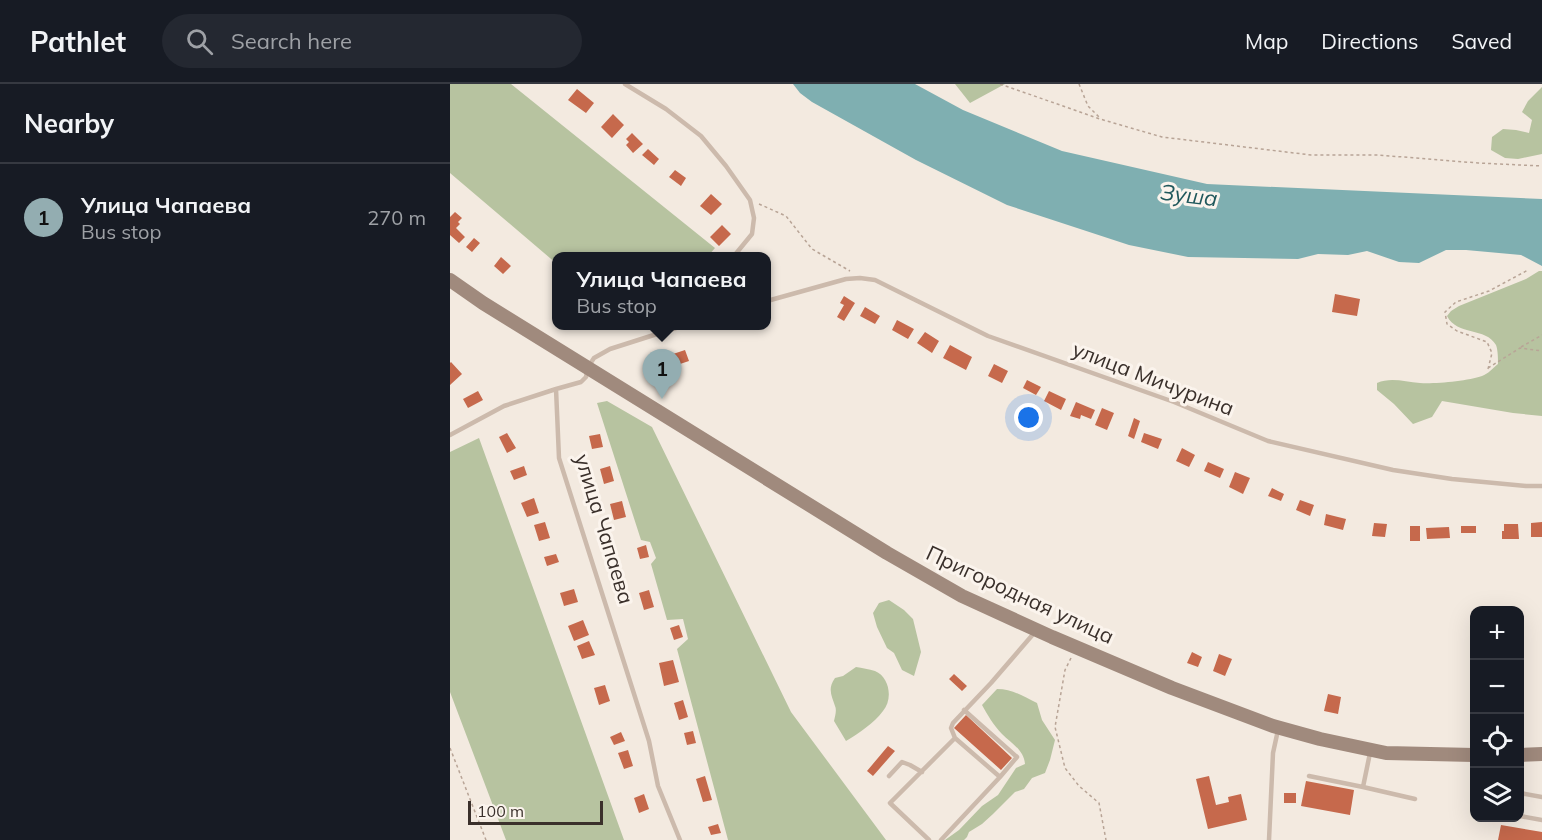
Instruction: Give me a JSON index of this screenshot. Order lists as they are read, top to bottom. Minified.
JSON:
{"streets":{"street":["Пригородная улица"],"lane":["улица Мичурина","улица Чапаева"]},"water":["Зуша"],"scale_bar":"100 m","page":{"header":"Pathlet","search":"Search here","nav":["Map","Directions","Saved"],"heading":"Nearby","list":[{"mark":"1","name":"Улица Чапаева","note":"Bus stop","value":"270 m"}],"popup":["Улица Чапаева","Bus stop"],"pins":"1","map_buttons":["+","−"],"scale":"100 m"}}
